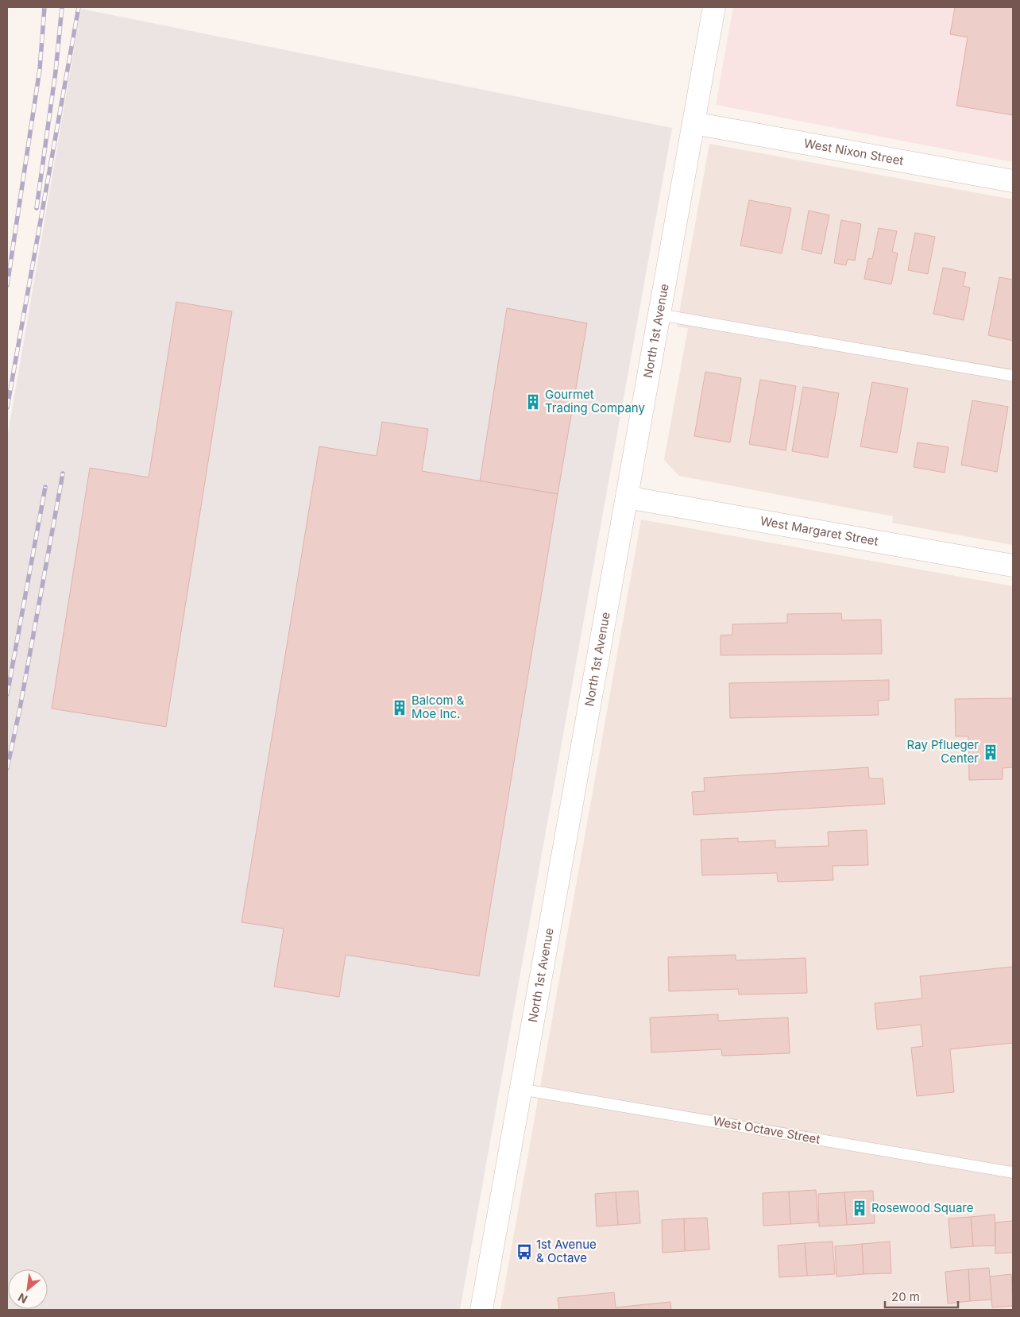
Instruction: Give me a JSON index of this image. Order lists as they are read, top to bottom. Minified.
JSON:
{"streets":{"street":["West Nixon Street","North 1st Avenue","West Margaret Street"],"lane":["West Octave Street"]},"crossings":[["West Nixon Street","North 1st Avenue"],["North 1st Avenue","West Margaret Street"],["North 1st Avenue","West Octave Street"]],"places":{"building":["Gourmet Trading Company","Balcom & Moe Inc.","Ray Pflueger Center","Rosewood Square"],"bus stop":["1st Avenue & Octave"]},"scale_bar":"20 m","north":"bottom left"}
